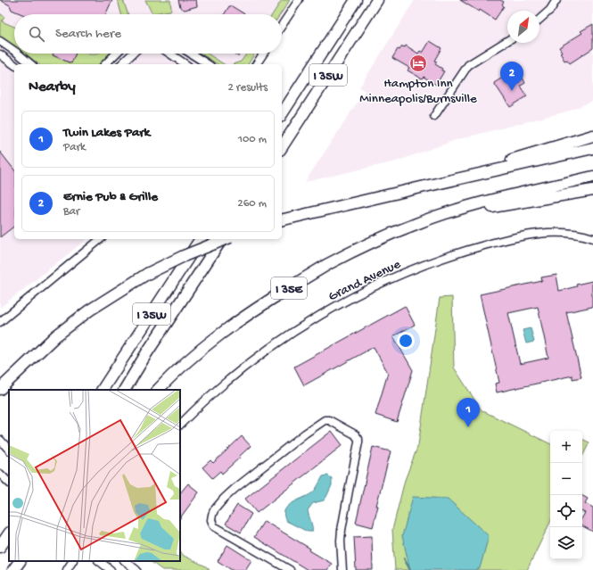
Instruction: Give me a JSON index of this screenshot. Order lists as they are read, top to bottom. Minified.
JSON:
{"streets":{"highway":["I 35W","I 35E"],"street":["Grand Avenue"]},"places":{"hotel":["Hampton Inn Minneapolis/Burnsville"]},"north":"top right","page":{"search":"Search here","pins":["2","1"],"heading":["Nearby","2 results"],"list":[{"mark":"1","name":"Twin Lakes Park","note":"Park","value":"100 m"},{"mark":"2","name":"Ernie Pub & Grille","note":"Bar","value":"260 m"}],"map_buttons":["+","−"]}}
